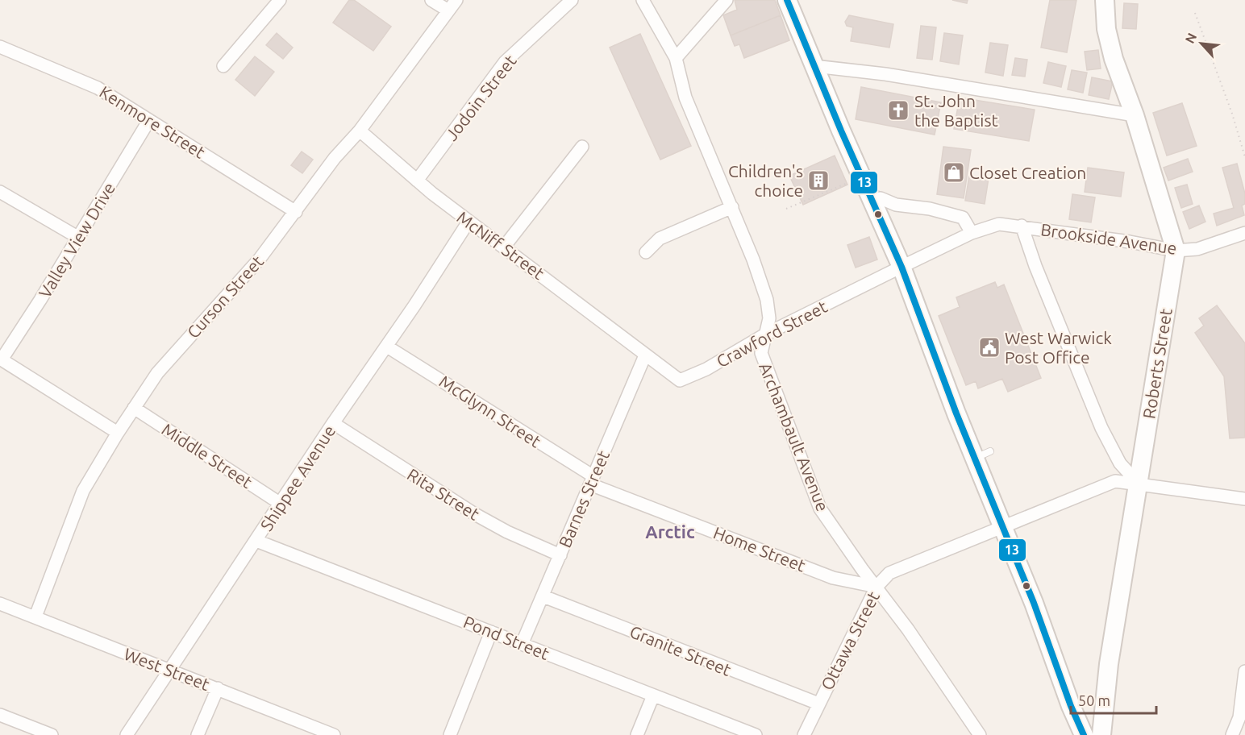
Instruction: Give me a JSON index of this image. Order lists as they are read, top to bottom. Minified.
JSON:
{"streets":{"main road":["Roberts Street"],"street":["Jodoin Street","Kenmore Street","Brookside Avenue","Valley View Drive","McNiff Street","Curson Street","Crawford Street","McGlynn Street","Archambault Avenue","Middle Street","Shippee Avenue","Rita Street","Barnes Street","Home Street","Pond Street","Ottawa Street","Granite Street","West Street"]},"crossings":[["Jodoin Street","McNiff Street"],["Kenmore Street","Valley View Drive"],["Kenmore Street","Curson Street"],["Brookside Avenue","Crawford Street"],["Brookside Avenue","Roberts Street"],["McNiff Street","Curson Street"],["McNiff Street","Crawford Street"],["McNiff Street","Shippee Avenue"],["McNiff Street","Barnes Street"],["Curson Street","Middle Street"],["Curson Street","West Street"],["Crawford Street","Archambault Avenue"],["Crawford Street","Barnes Street"],["Roberts Street","Ottawa Street"],["McGlynn Street","Shippee Avenue"],["McGlynn Street","Barnes Street"],["McGlynn Street","Home Street"],["Archambault Avenue","Home Street"],["Archambault Avenue","Ottawa Street"],["Middle Street","Shippee Avenue"],["Shippee Avenue","Rita Street"],["Shippee Avenue","Pond Street"],["Shippee Avenue","West Street"],["Rita Street","Barnes Street"],["Barnes Street","Home Street"],["Barnes Street","Pond Street"],["Barnes Street","Granite Street"],["Home Street","Ottawa Street"],["Ottawa Street","Granite Street"]],"districts":["Arctic"],"places":{"church":["St. John the Baptist"],"shop":["Closet Creation"],"building":["Children's choice"],"public building":["West Warwick Post Office"]},"lines":["transit line 13"],"scale_bar":"50 m","north":"top left"}
